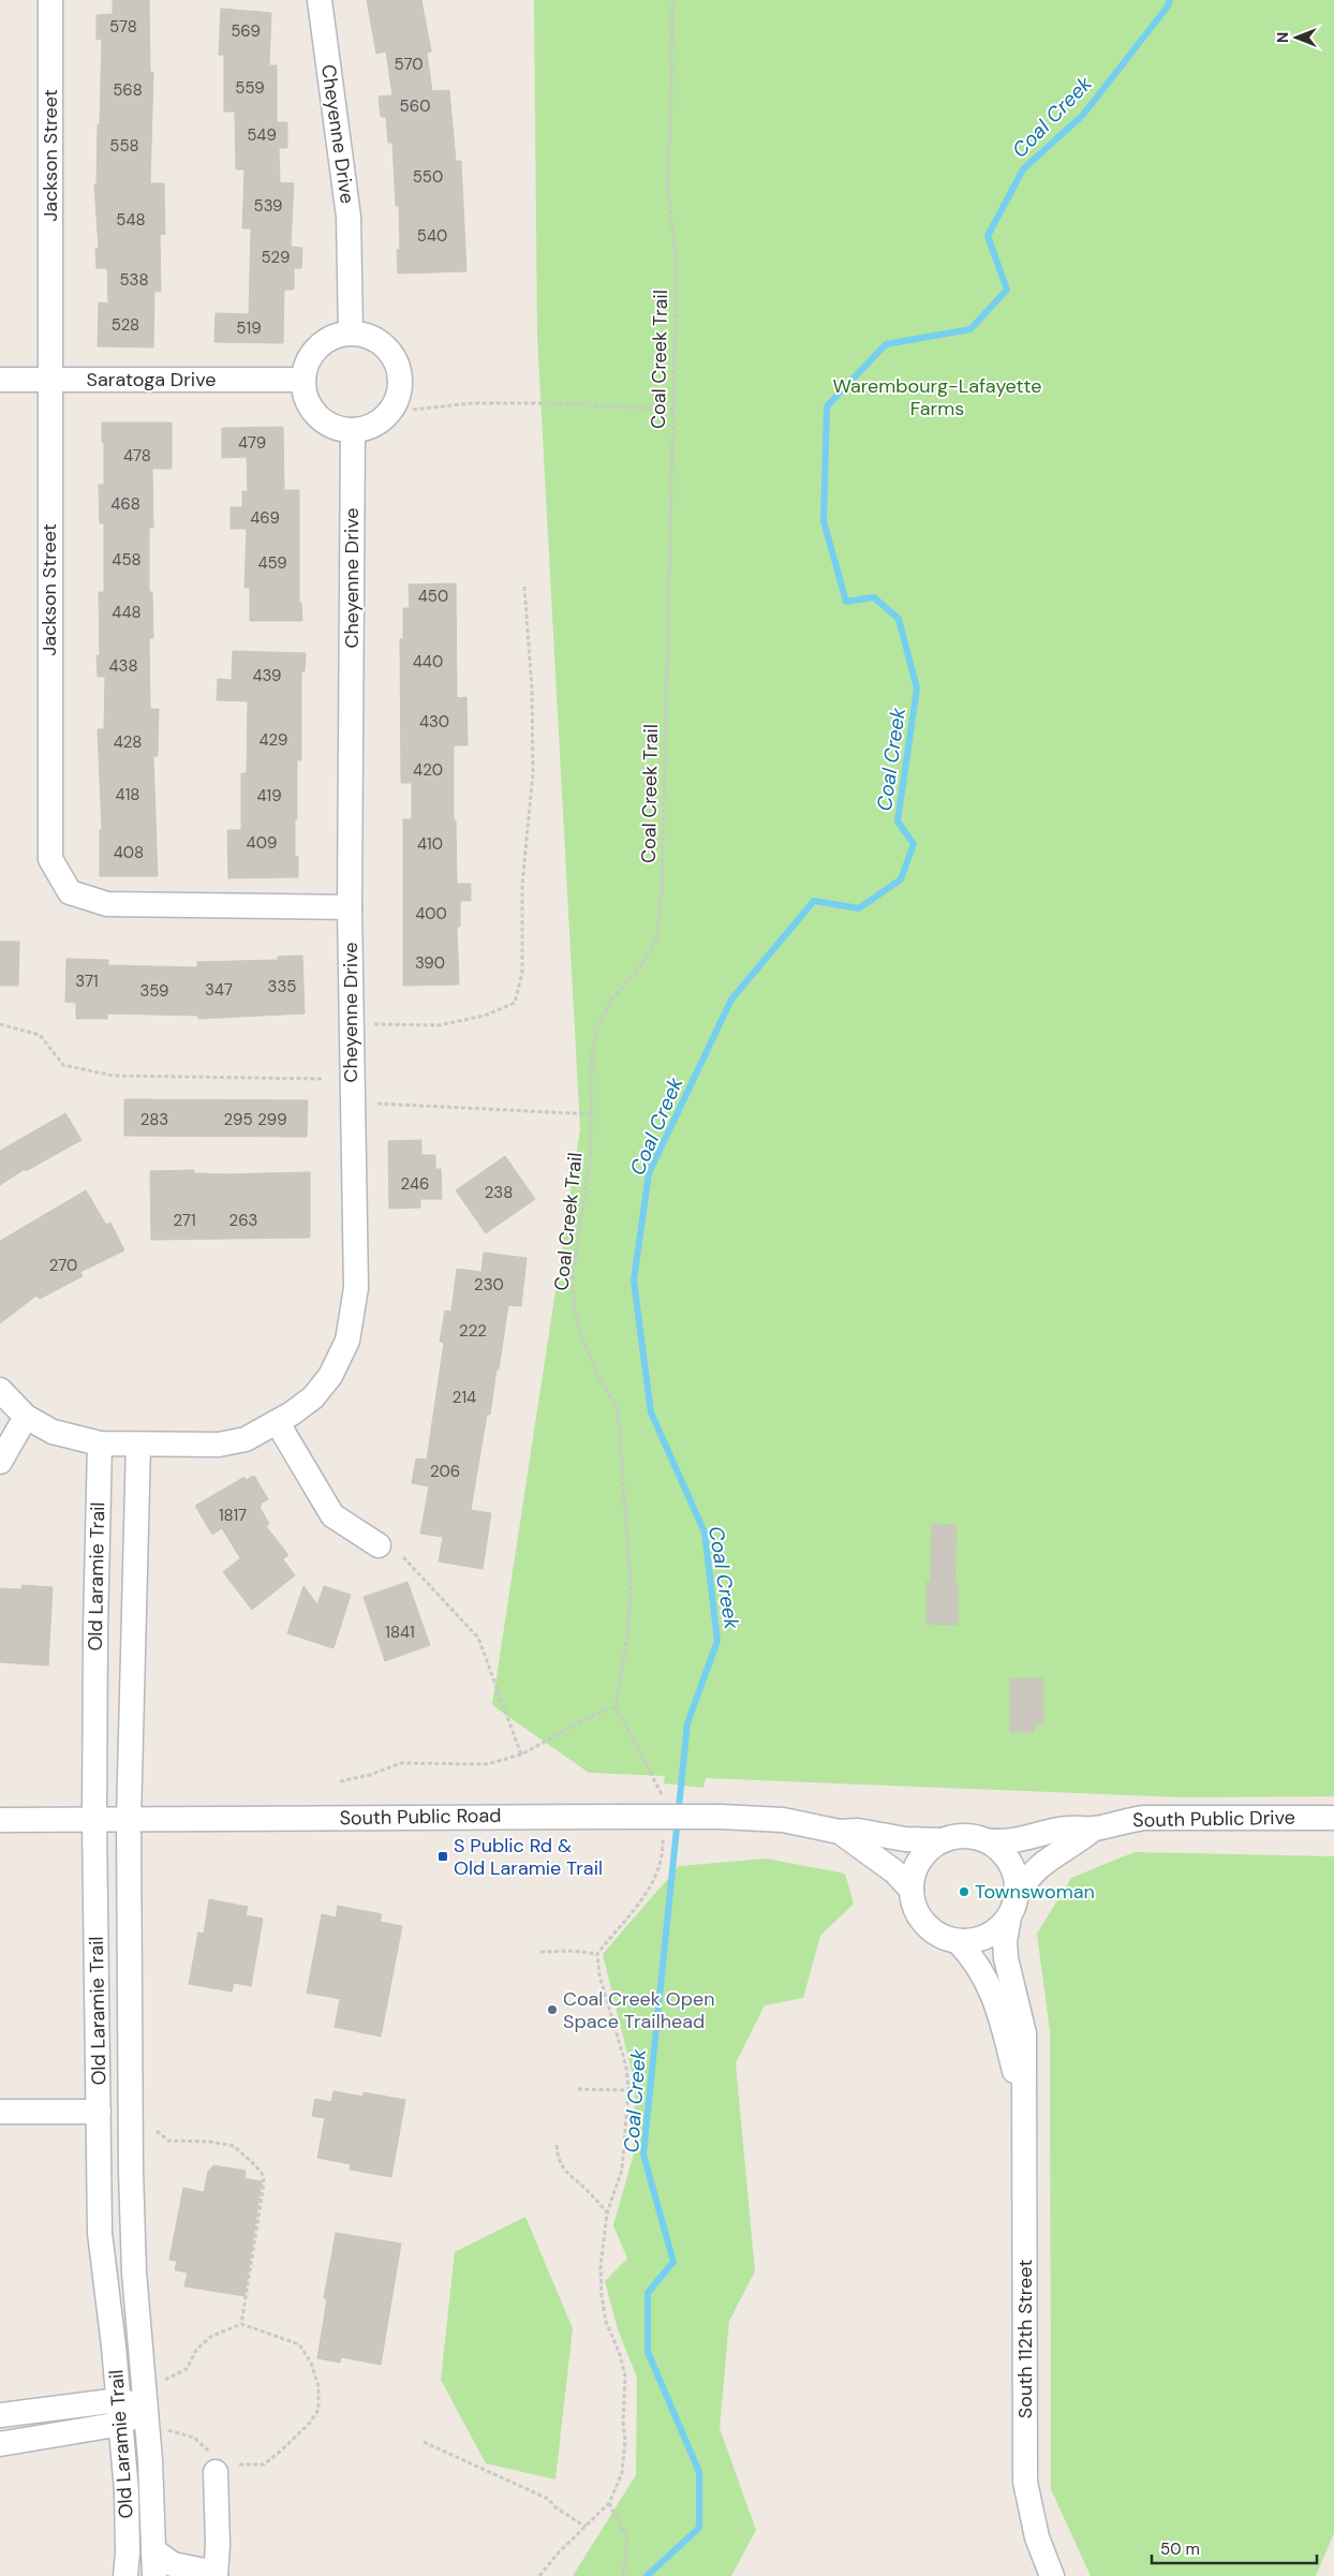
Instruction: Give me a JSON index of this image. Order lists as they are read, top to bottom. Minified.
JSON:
{"streets":{"street":["Cheyenne Drive","Jackson Street","Saratoga Drive","Old Laramie Trail","South Public Road","South Public Drive","South 112th Street"],"path":["Coal Creek Trail"]},"crossings":[["Cheyenne Drive","Jackson Street"],["Cheyenne Drive","Saratoga Drive"],["Cheyenne Drive","Old Laramie Trail"],["Jackson Street","Saratoga Drive"],["Old Laramie Trail","South Public Road"],["South Public Road","South 112th Street"],["South Public Drive","South 112th Street"]],"water":["Coal Creek"],"parks":["Warembourg-Lafayette Farms"],"places":{"transit":["S Public Rd & Old Laramie Trail"],"other":["Townswoman","Coal Creek Open Space Trailhead"]},"house_numbers":["578","569","570","559","568","560","549","558","550","539","548","540","529","538","528","519","479","478","468","469","458","459","450","448","440","438","439","430","429","428","420","418","419","409","410","408","400","390","371","335","347","359","283","295","299","246","238","271","263","270","230","222","214","206","1817","1841"],"scale_bar":"50 m","north":"left"}
